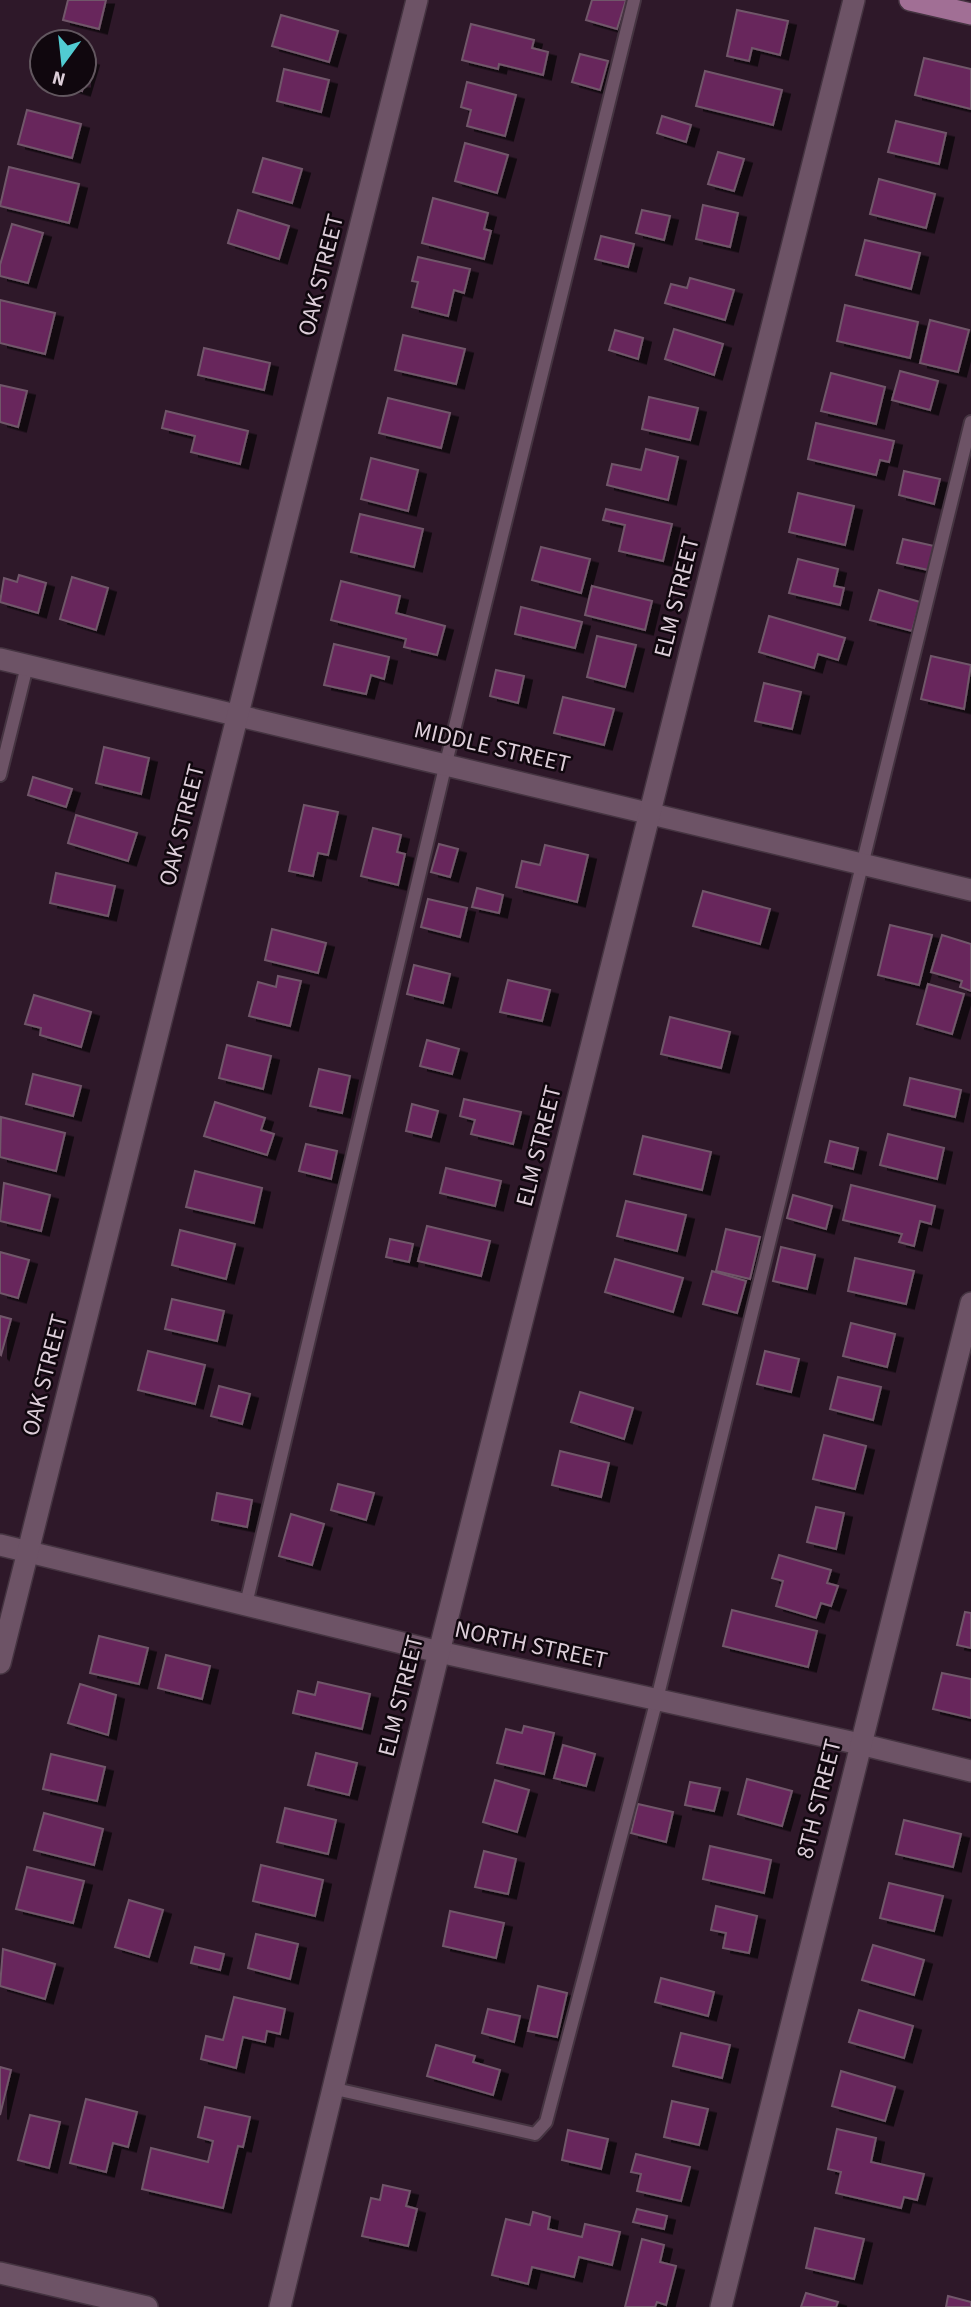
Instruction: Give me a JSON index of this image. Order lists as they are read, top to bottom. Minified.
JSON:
{"streets":{"street":["OAK STREET","ELM STREET","MIDDLE STREET","NORTH STREET","8TH STREET"]},"crossings":[["OAK STREET","MIDDLE STREET"],["OAK STREET","NORTH STREET"],["ELM STREET","MIDDLE STREET"],["ELM STREET","NORTH STREET"],["NORTH STREET","8TH STREET"]],"north":"bottom"}
